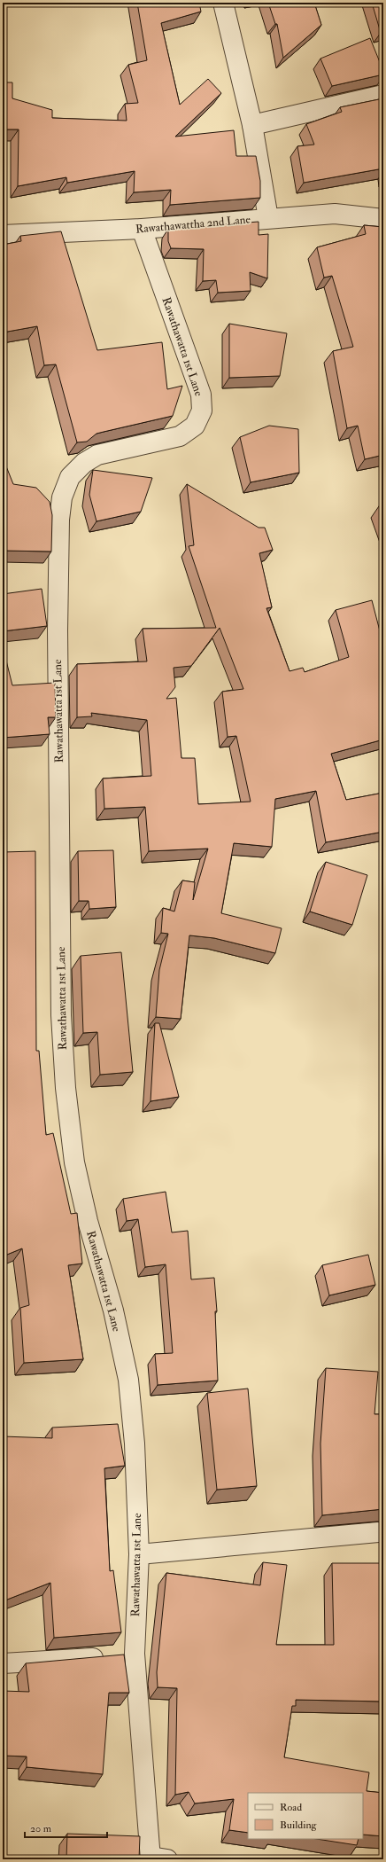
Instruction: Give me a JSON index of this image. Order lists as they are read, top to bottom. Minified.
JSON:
{"streets":{"street":["Rawathawattha 2nd Lane","Rawathawatta 1st Lane"]},"crossings":[["Rawathawattha 2nd Lane","Rawathawatta 1st Lane"]],"legend":["Road","Building"],"scale_bar":"20 m"}
